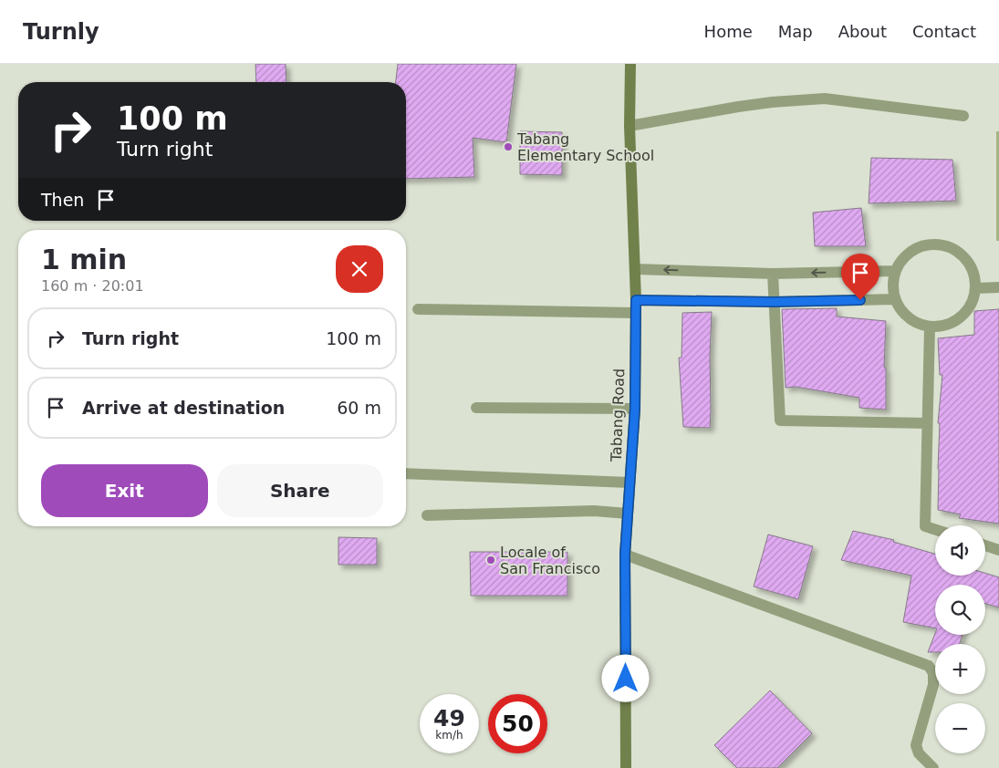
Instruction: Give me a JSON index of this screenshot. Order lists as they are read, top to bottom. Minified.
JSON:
{"streets":{"main road":["Tabang Road"]},"places":["Tabang Elementary School","Locale of San Francisco"],"page":{"header":"Turnly","nav":["Home","Map","About","Contact"],"turn":["100 m","Turn right"],"then":"Then","heading":["1 min","160 m · 20:01"],"list":[{"name":"Turn right","value":"100 m"},{"name":"Arrive at destination","value":"60 m"}],"buttons":["Exit","Share"],"map_buttons":["+","−"],"speed":"49 km/h","limit":"50"}}
